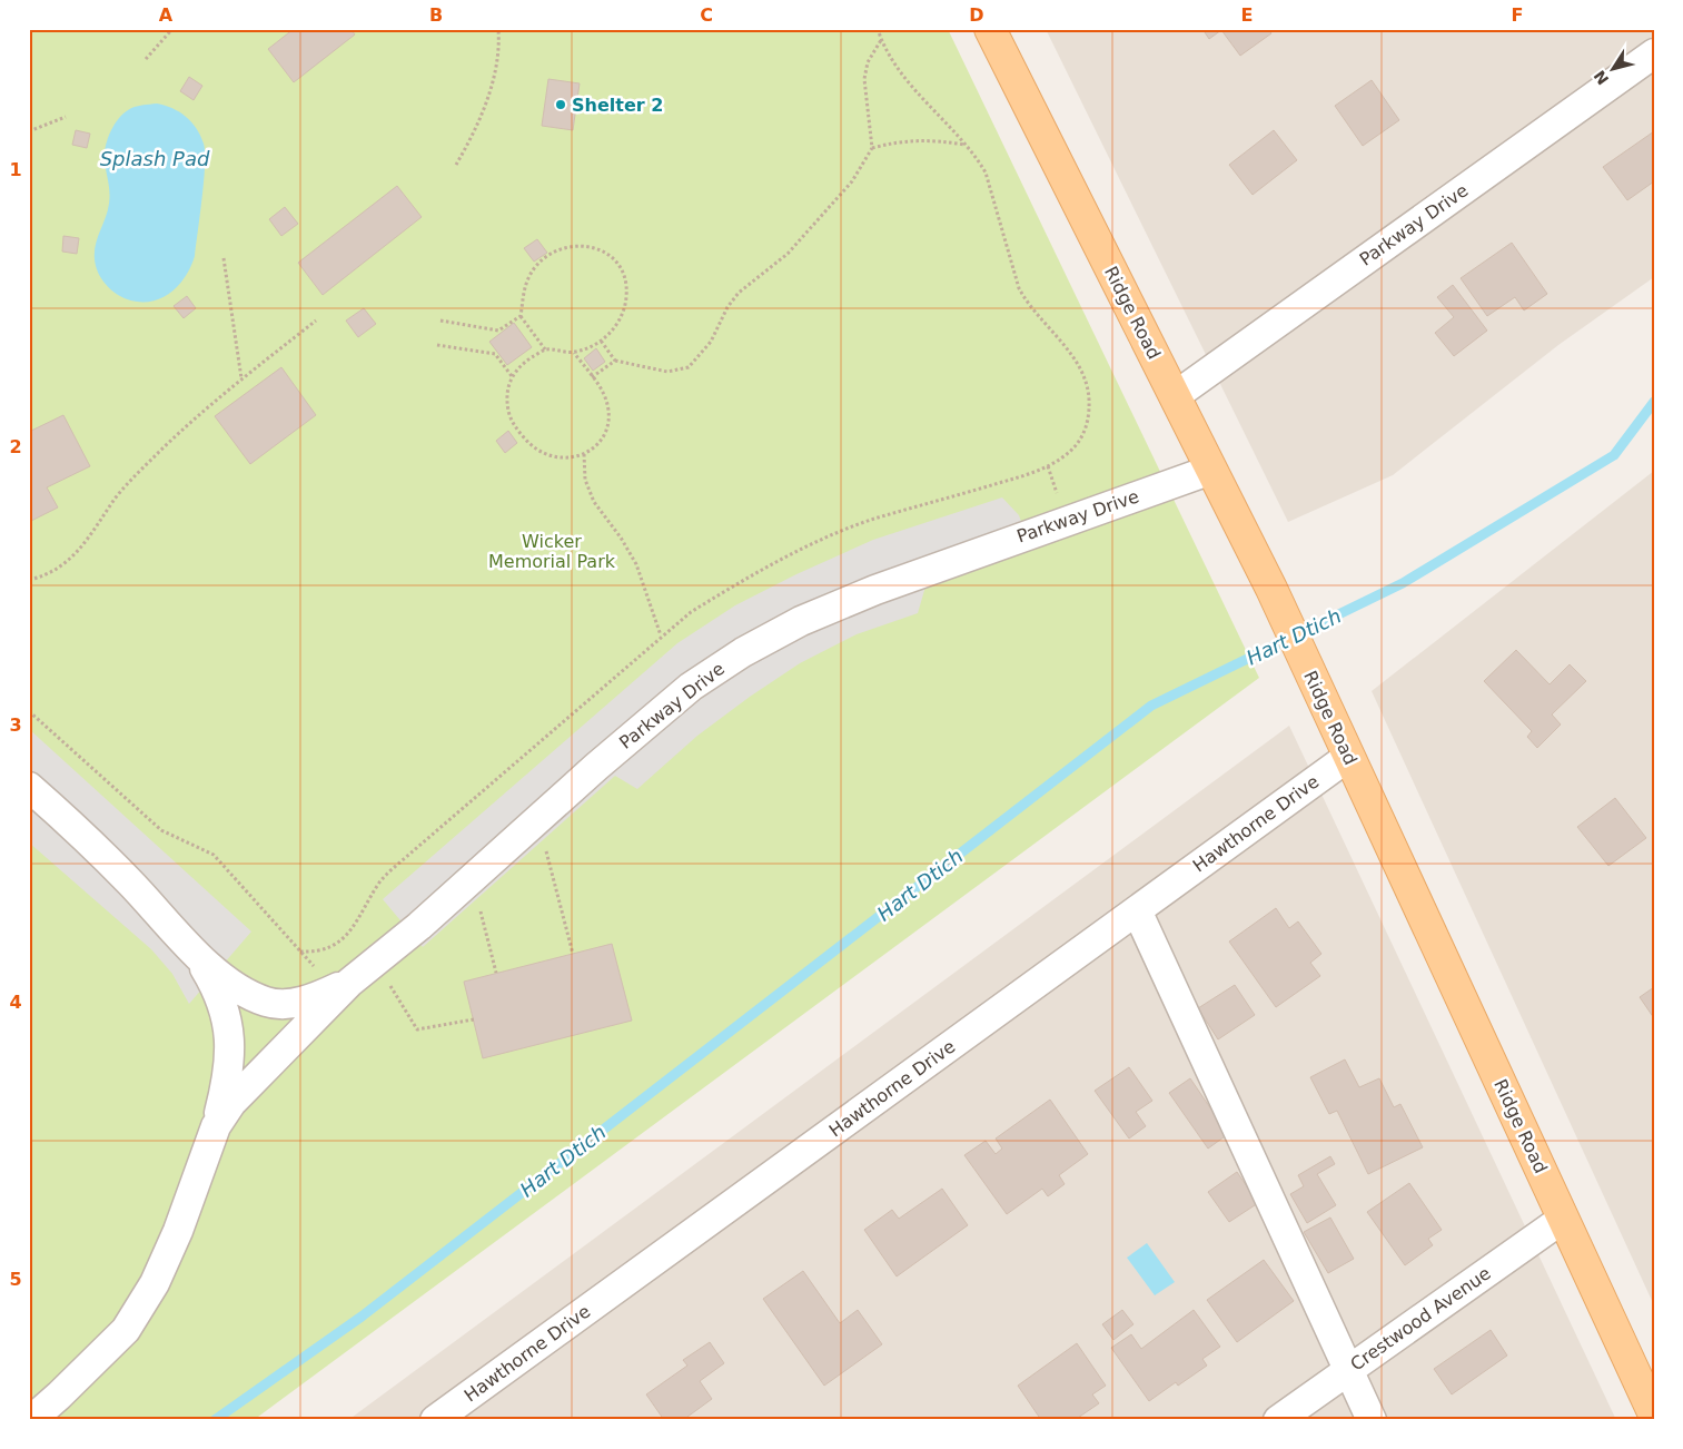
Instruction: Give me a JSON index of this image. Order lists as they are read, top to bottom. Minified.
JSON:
{"streets":{"main road":["Ridge Road"],"street":["Parkway Drive","Hawthorne Drive","Crestwood Avenue"]},"crossings":[["Parkway Drive","Ridge Road"],["Ridge Road","Hawthorne Drive"],["Ridge Road","Crestwood Avenue"]],"water":["Splash Pad","Hart Dtich"],"parks":["Wicker Memorial Park"],"places":["Shelter 2"],"north":"bottom left","grid":{"columns":["A","B","C","D","E","F"],"rows":["1","2","3","4","5"]}}
